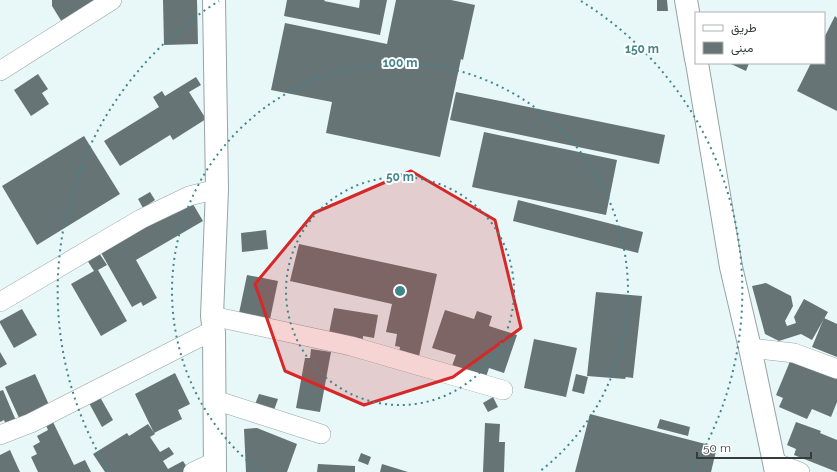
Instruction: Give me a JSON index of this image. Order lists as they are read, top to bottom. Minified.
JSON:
{"legend":["طريق","مبنى"],"scale_bar":"50 m","rings":["150 m","100 m","50 m"]}
